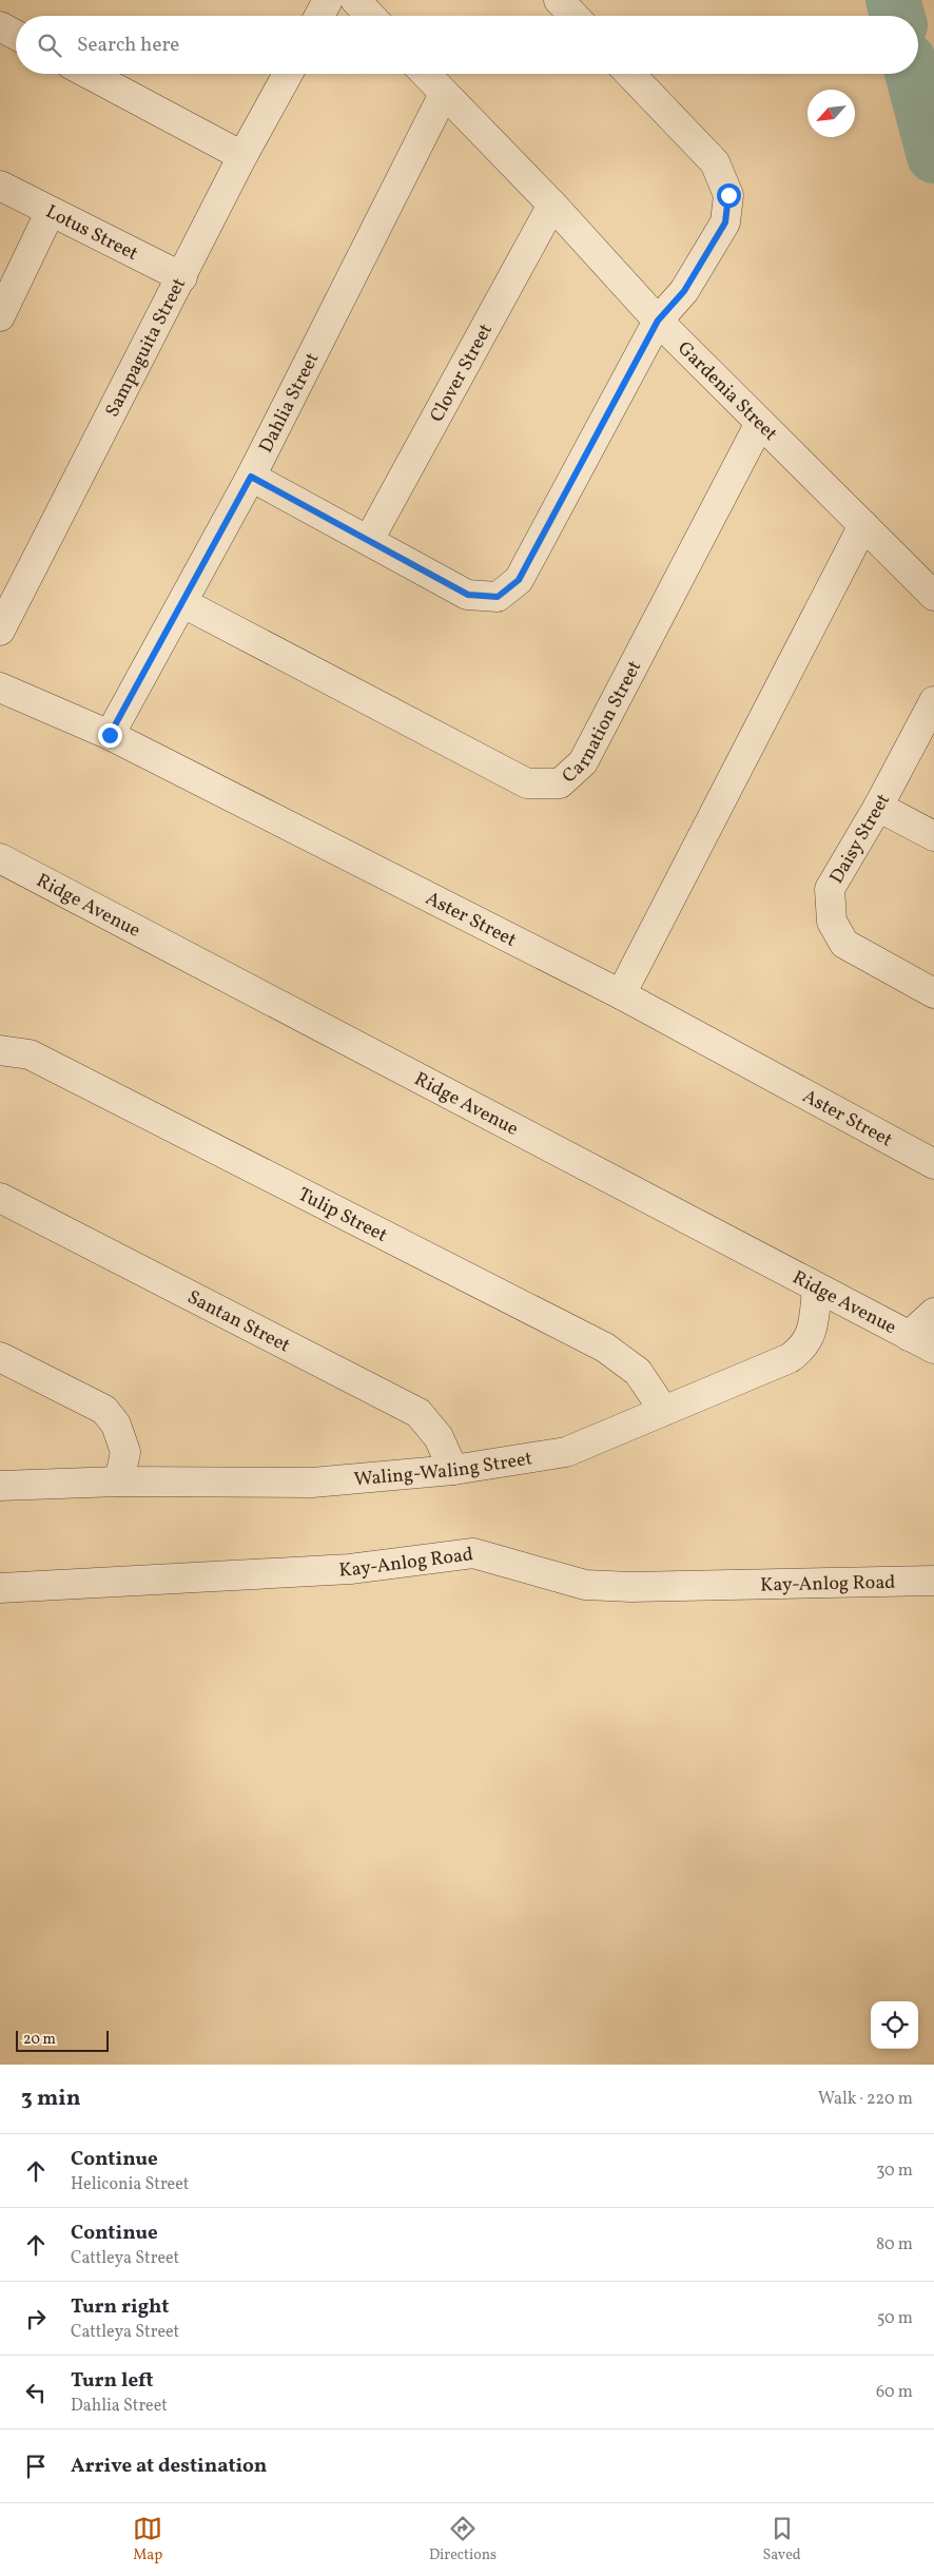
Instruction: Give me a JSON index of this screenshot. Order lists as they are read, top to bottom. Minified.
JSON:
{"streets":{"street":["Lotus Street","Sampaguita Street","Clover Street","Gardenia Street","Dahlia Street","Carnation Street","Daisy Street","Ridge Avenue","Aster Street","Tulip Street","Santan Street","Waling-Waling Street","Kay-Anlog Road"]},"crossings":[["Lotus Street","Sampaguita Street"],["Clover Street","Gardenia Street"],["Gardenia Street","Dahlia Street"],["Gardenia Street","Carnation Street"],["Dahlia Street","Carnation Street"],["Dahlia Street","Aster Street"],["Ridge Avenue","Waling-Waling Street"],["Tulip Street","Waling-Waling Street"],["Santan Street","Waling-Waling Street"]],"scale_bar":"20 m","north":"bottom left","page":{"search":"Search here","scale":"20 m","heading":["3 min","Walk · 220 m"],"list":[["Continue","Heliconia Street","30 m"],["Continue","Cattleya Street","80 m"],["Turn right","Cattleya Street","50 m"],["Turn left","Dahlia Street","60 m"],"Arrive at destination"],"nav":["Map","Directions","Saved"]}}
